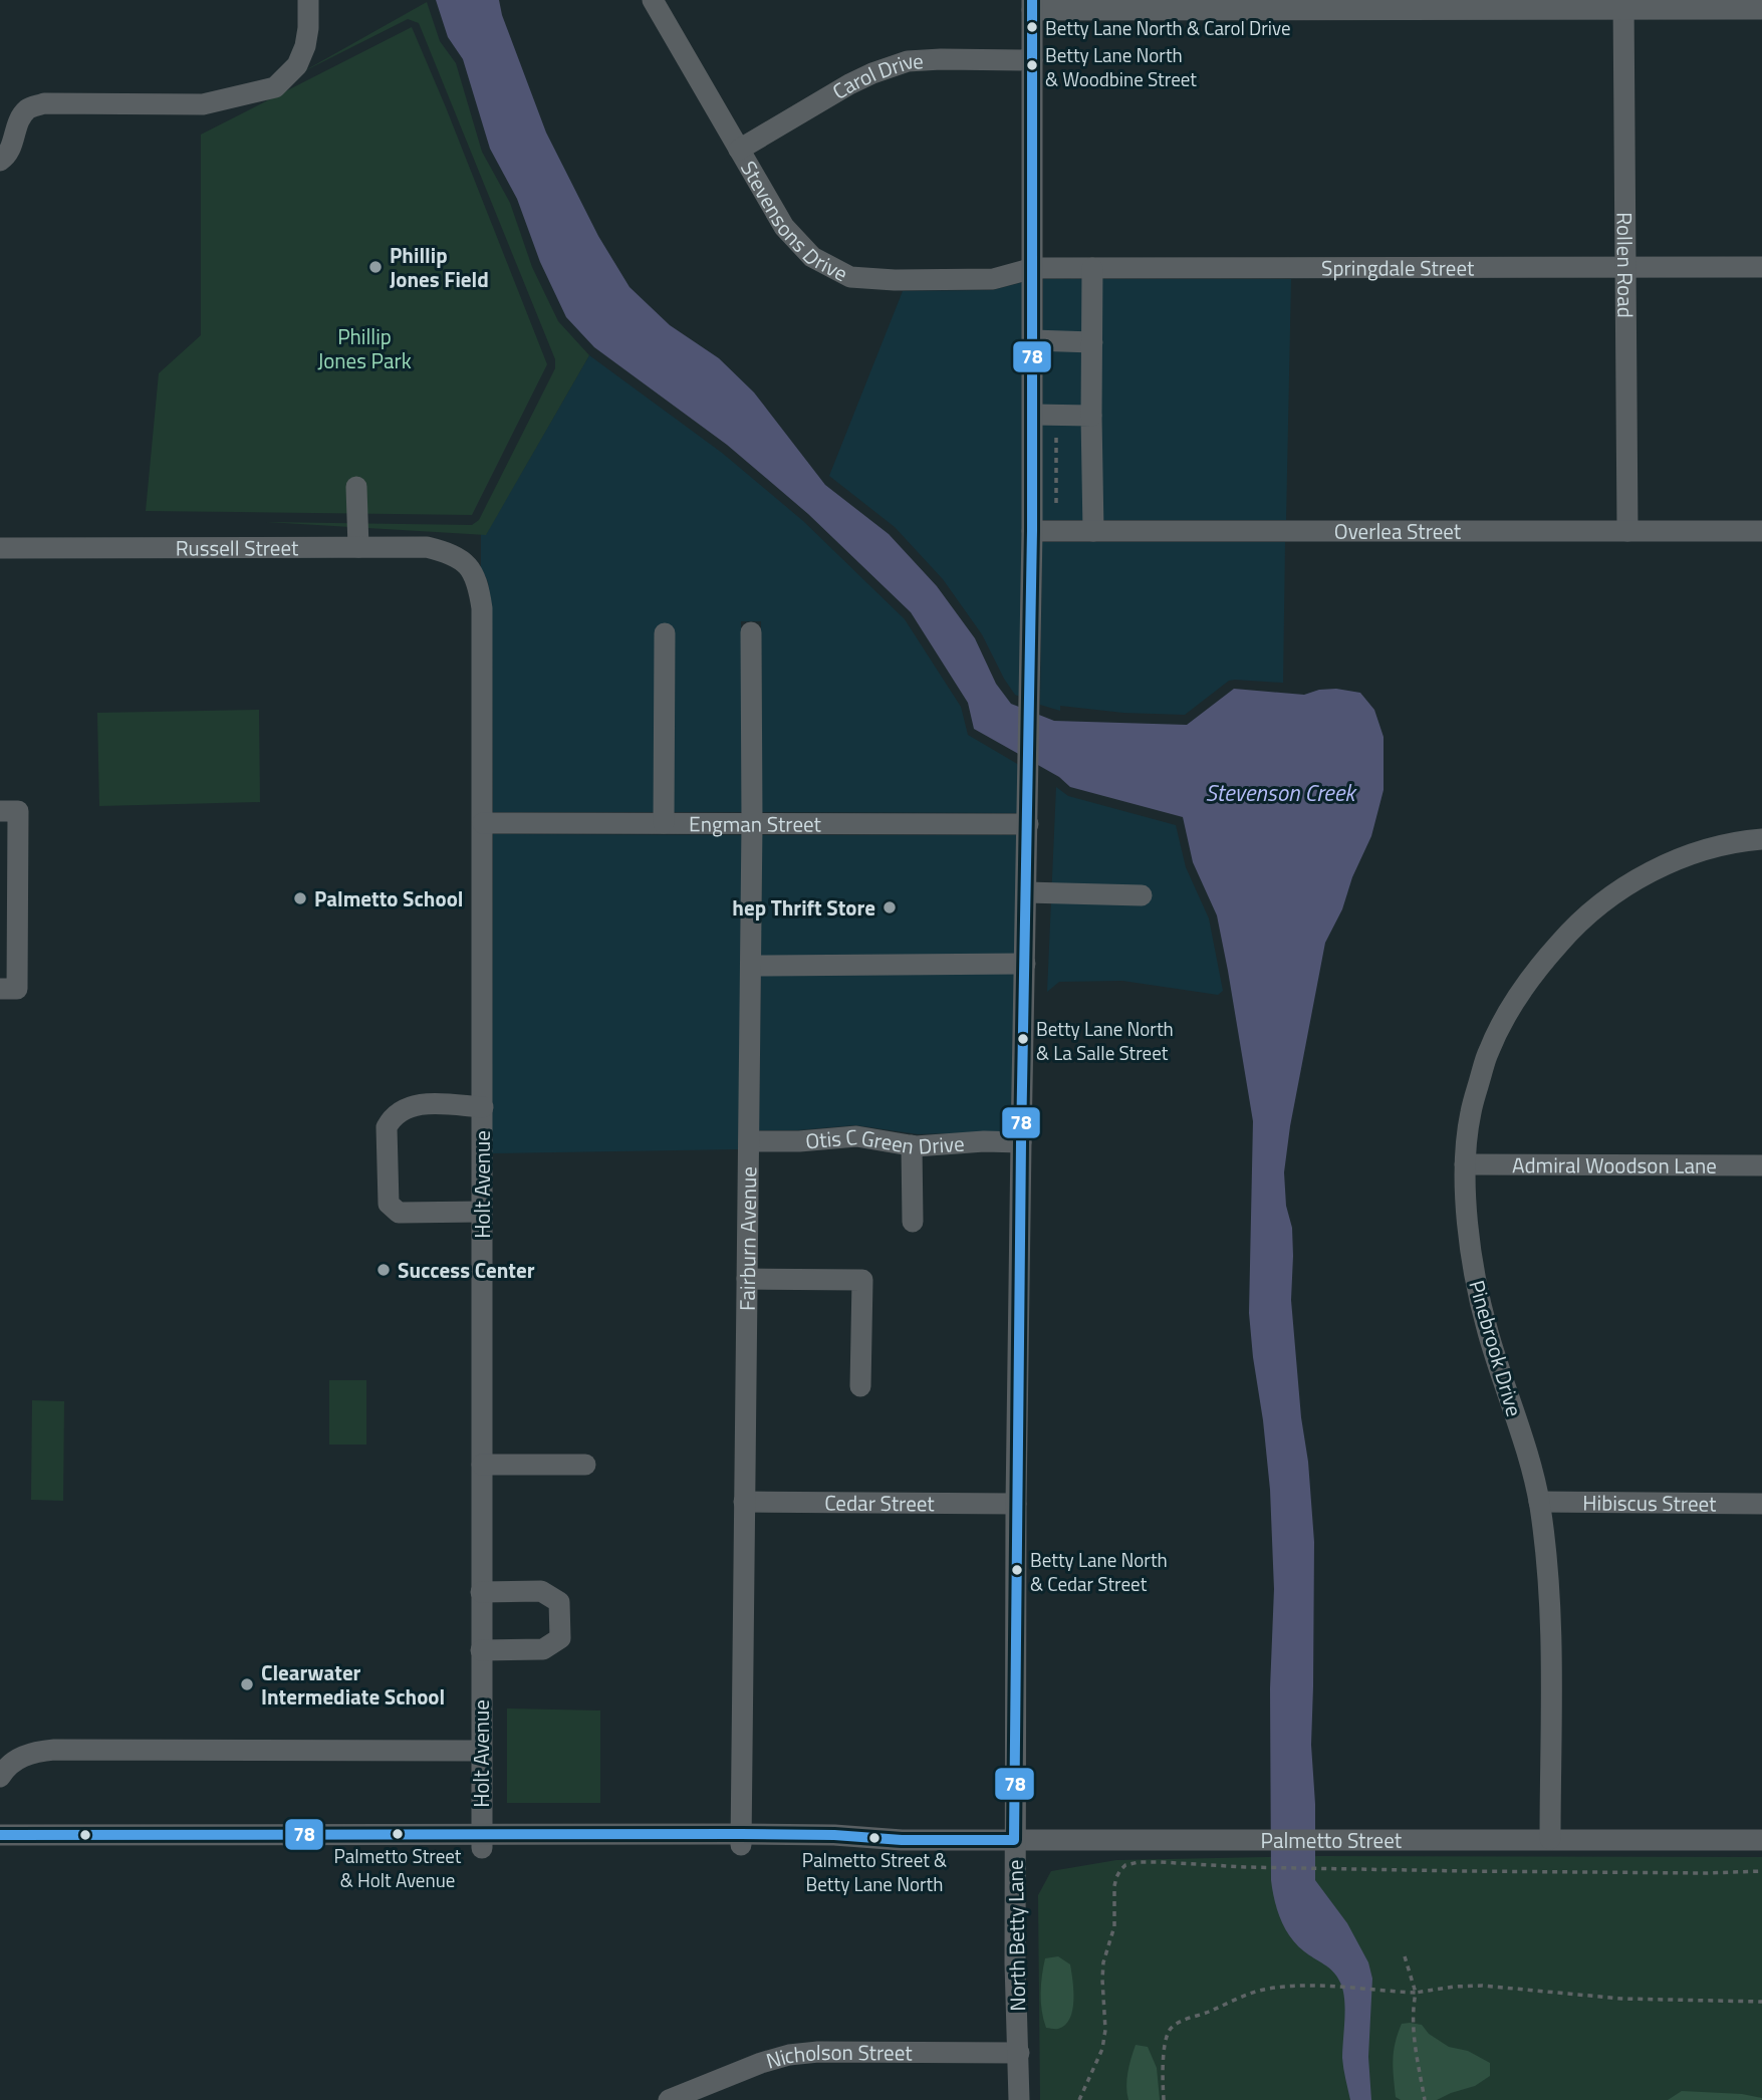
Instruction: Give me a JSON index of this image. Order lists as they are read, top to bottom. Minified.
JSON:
{"streets":{"street":["Carol Drive","Stevensons Drive","Rollen Road","Springdale Street","Overlea Street","Russell Street","Engman Street","Otis C Green Drive","Admiral Woodson Lane","Holt Avenue","Fairburn Avenue","Pinebrook Drive","Cedar Street","Hibiscus Street","Palmetto Street","North Betty Lane","Nicholson Street"]},"crossings":[["Carol Drive","Stevensons Drive"],["Carol Drive","North Betty Lane"],["Stevensons Drive","Springdale Street"],["Stevensons Drive","North Betty Lane"],["Rollen Road","Springdale Street"],["Rollen Road","Overlea Street"],["Springdale Street","North Betty Lane"],["Overlea Street","North Betty Lane"],["Russell Street","Holt Avenue"],["Engman Street","Holt Avenue"],["Engman Street","Fairburn Avenue"],["Engman Street","North Betty Lane"],["Otis C Green Drive","Fairburn Avenue"],["Otis C Green Drive","North Betty Lane"],["Admiral Woodson Lane","Pinebrook Drive"],["Holt Avenue","Palmetto Street"],["Fairburn Avenue","Cedar Street"],["Fairburn Avenue","Palmetto Street"],["Pinebrook Drive","Hibiscus Street"],["Pinebrook Drive","Palmetto Street"],["Cedar Street","North Betty Lane"],["Palmetto Street","North Betty Lane"],["North Betty Lane","Nicholson Street"]],"water":["Stevenson Creek"],"parks":["Phillip Jones Park"],"places":["Betty Lane North & Carol Drive","Betty Lane North & Woodbine Street","Phillip Jones Field","Palmetto School","hep Thrift Store","Betty Lane North & La Salle Street","Success Center","Betty Lane North & Cedar Street","Clearwater Intermediate School","Palmetto Street & Holt Avenue","Palmetto Street & Betty Lane North"],"lines":["transit line 78"]}
